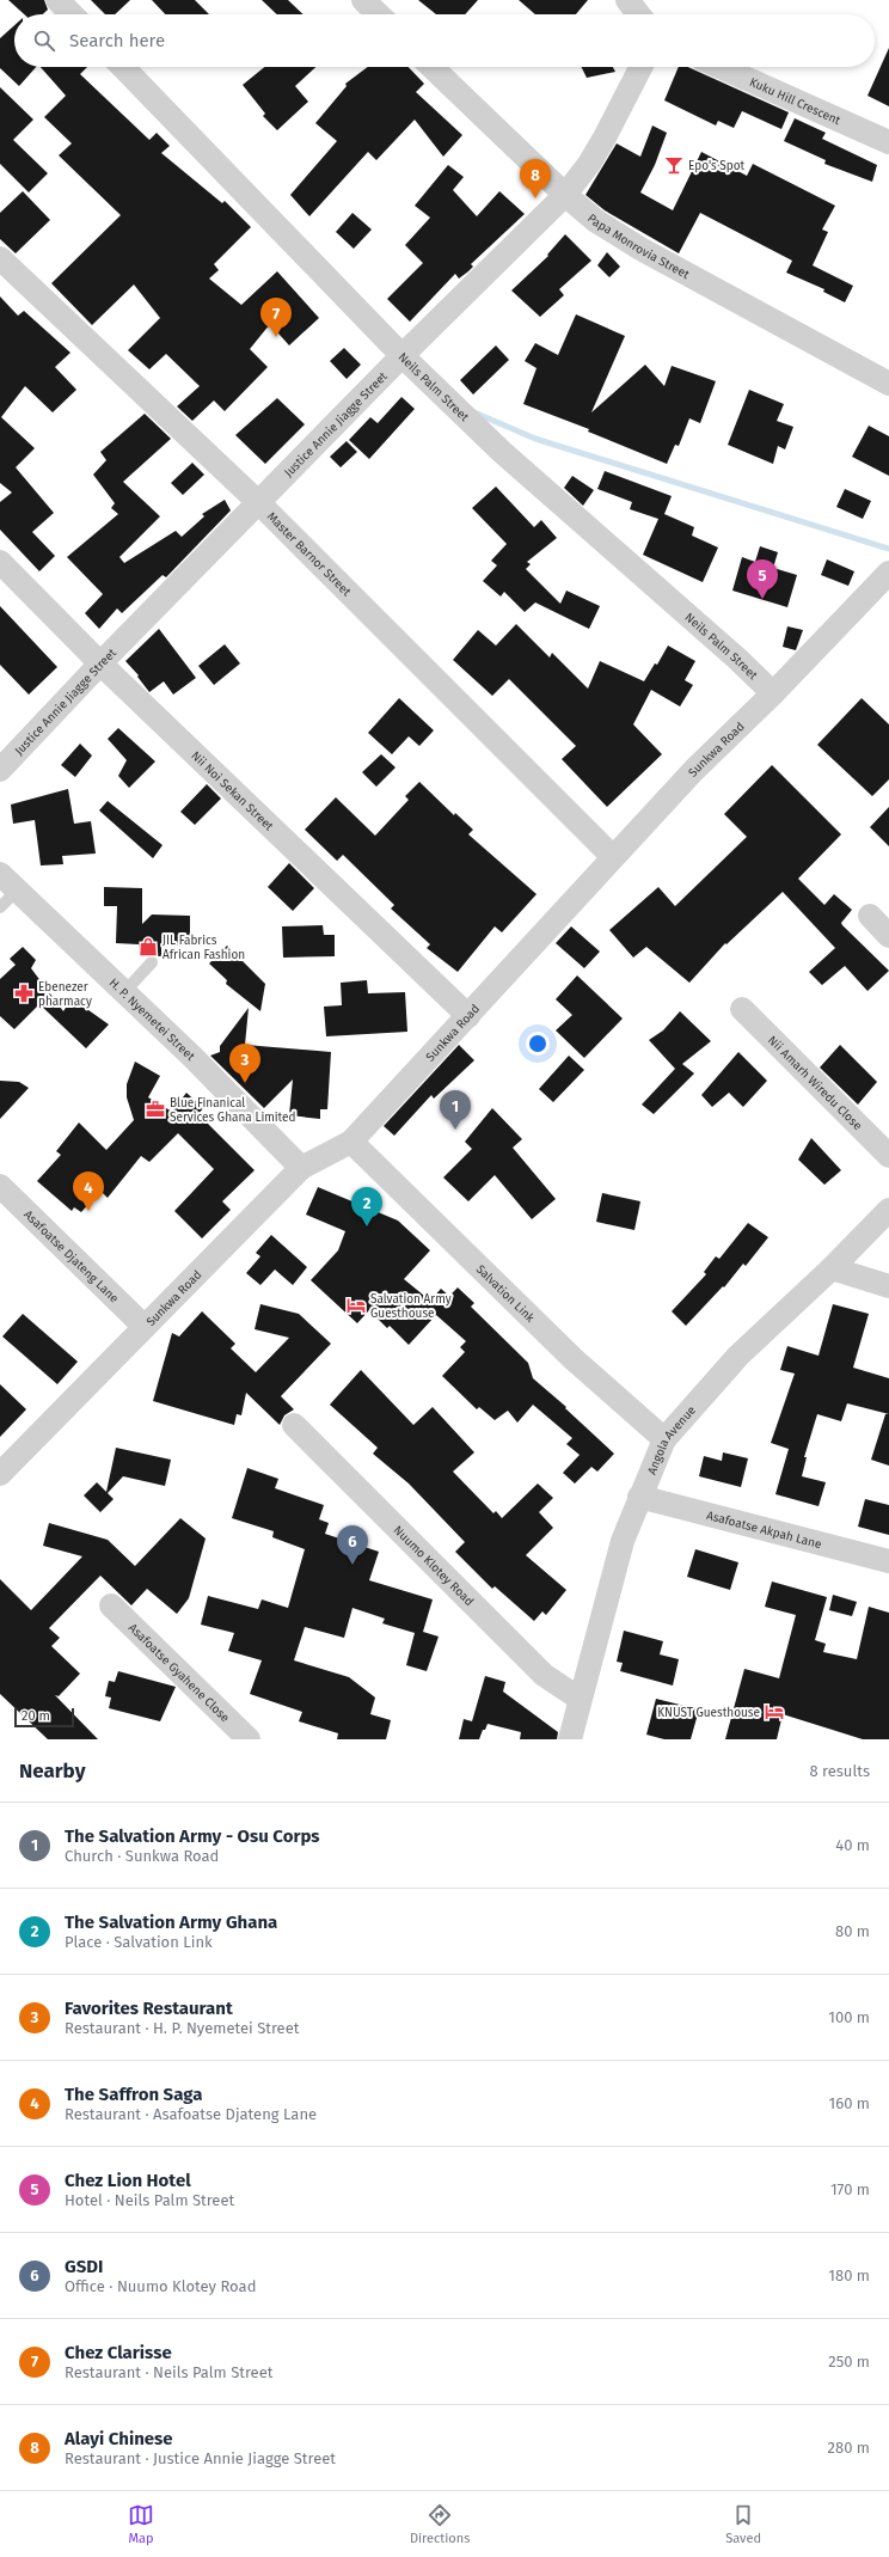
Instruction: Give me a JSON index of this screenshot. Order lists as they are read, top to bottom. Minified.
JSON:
{"streets":{"street":["Kuku Hill Crescent","Papa Monrovia Street","Neils Palm Street","Justice Annie Jiagge Street","Master Barnor Street","Sunkwa Road","Nii Noi Sekan Street","H. P. Nyemetei Street","Nii Amarh Wiredu Close","Asafoatse Djateng Lane","Salvation Link","Angola Avenue","Asafoatse Akpah Lane","Nuumo Klotey Road","Asafoatse Gyahene Close"]},"crossings":[["Papa Monrovia Street","Justice Annie Jiagge Street"],["Neils Palm Street","Justice Annie Jiagge Street"],["Neils Palm Street","Sunkwa Road"],["Justice Annie Jiagge Street","Master Barnor Street"],["Justice Annie Jiagge Street","Nii Noi Sekan Street"],["Master Barnor Street","Sunkwa Road"],["Sunkwa Road","Nii Noi Sekan Street"],["Sunkwa Road","H. P. Nyemetei Street"],["Sunkwa Road","Asafoatse Djateng Lane"],["Sunkwa Road","Salvation Link"],["Salvation Link","Angola Avenue"],["Angola Avenue","Asafoatse Akpah Lane"],["Angola Avenue","Nuumo Klotey Road"]],"places":{"bar":["Epo's Spot"],"shop":["JIL Fabrics African Fashion"],"pharmacy":["Ebenezer pharmacy"],"office":["Blue Finanical Services Ghana Limited"],"hotel":["Salvation Army Guesthouse","KNUST Guesthouse"]},"scale_bar":"20 m","page":{"search":"Search here","pins":["8","7","5","3","1","4","2","6"],"scale":"20 m","heading":["Nearby","8 results"],"list":[{"mark":"1","name":"The Salvation Army - Osu Corps","note":"Church · Sunkwa Road","value":"40 m"},{"mark":"2","name":"The Salvation Army Ghana","note":"Place · Salvation Link","value":"80 m"},{"mark":"3","name":"Favorites Restaurant","note":"Restaurant · H. P. Nyemetei Street","value":"100 m"},{"mark":"4","name":"The Saffron Saga","note":"Restaurant · Asafoatse Djateng Lane","value":"160 m"},{"mark":"5","name":"Chez Lion Hotel","note":"Hotel · Neils Palm Street","value":"170 m"},{"mark":"6","name":"GSDI","note":"Office · Nuumo Klotey Road","value":"180 m"},{"mark":"7","name":"Chez Clarisse","note":"Restaurant · Neils Palm Street","value":"250 m"},{"mark":"8","name":"Alayi Chinese","note":"Restaurant · Justice Annie Jiagge Street","value":"280 m"}],"nav":["Map","Directions","Saved"]}}
